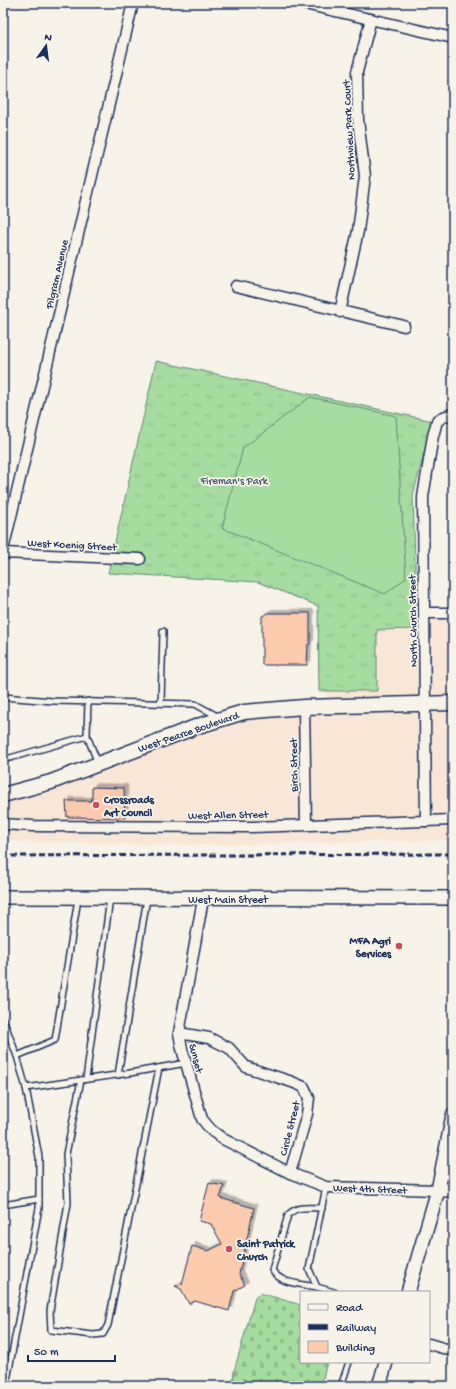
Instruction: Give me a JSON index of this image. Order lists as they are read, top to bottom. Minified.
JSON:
{"streets":{"main road":["West Pearce Boulevard"],"street":["Northview Park Court","Pilgram Avenue","West Koenig Street","North Church Street","Birch Street","West Allen Street","West Main Street","Sunset","Circle Street","West 4th Street"]},"crossings":[["North Church Street","West Pearce Boulevard"],["North Church Street","West Allen Street"],["West Pearce Boulevard","Birch Street"],["Birch Street","West Allen Street"],["West Main Street","Sunset"],["Sunset","Circle Street"],["Sunset","West 4th Street"],["Circle Street","West 4th Street"]],"parks":["Fireman's Park"],"places":["Crossroads Art Council","MFA Agri Services","Saint Patrick Church"],"legend":["Road","Railway","Building"],"scale_bar":"50 m","north":"top"}
